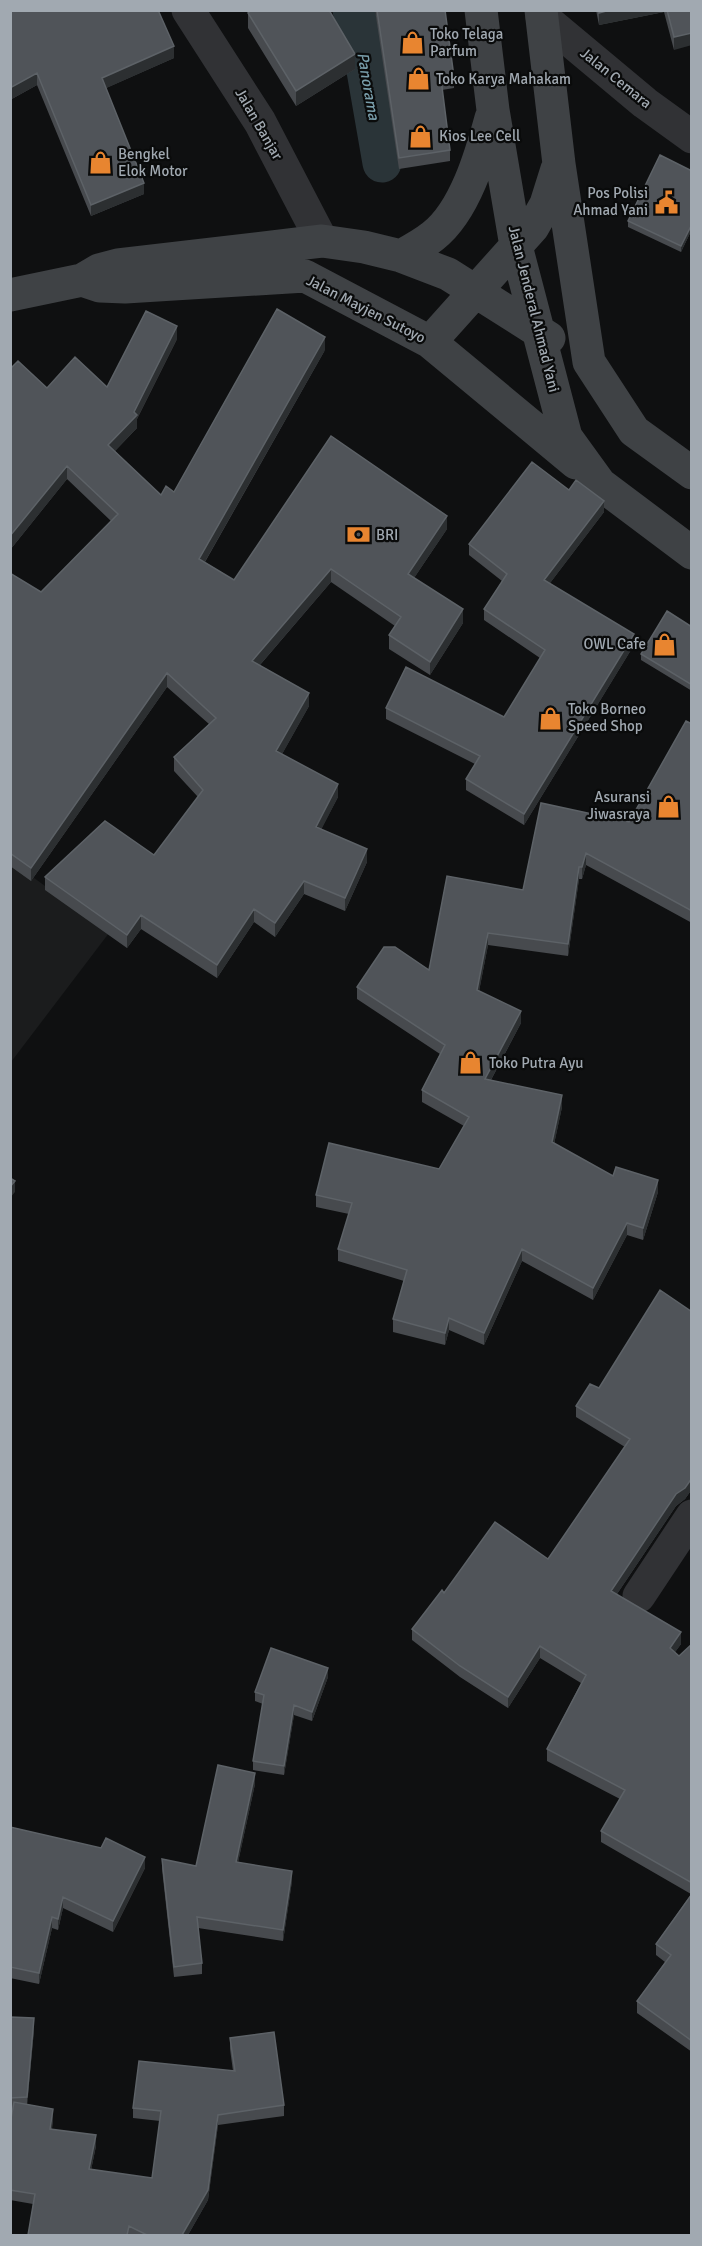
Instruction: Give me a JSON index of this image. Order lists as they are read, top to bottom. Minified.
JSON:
{"streets":{"main road":["Jalan Mayjen Sutoyo","Jalan Jenderal Ahmad Yani"],"street":["Jalan Cemara","Jalan Banjar"]},"crossings":[["Jalan Banjar","Jalan Mayjen Sutoyo"],["Jalan Mayjen Sutoyo","Jalan Jenderal Ahmad Yani"]],"water":["Panorama"],"places":{"shop":["Toko Telaga Parfum","Toko Karya Mahakam","Kios Lee Cell","Bengkel Elok Motor","OWL Cafe","Toko Borneo Speed Shop","Asuransi Jiwasraya","Toko Putra Ayu"],"public building":["Pos Polisi Ahmad Yani"],"bank":["BRI"]}}
